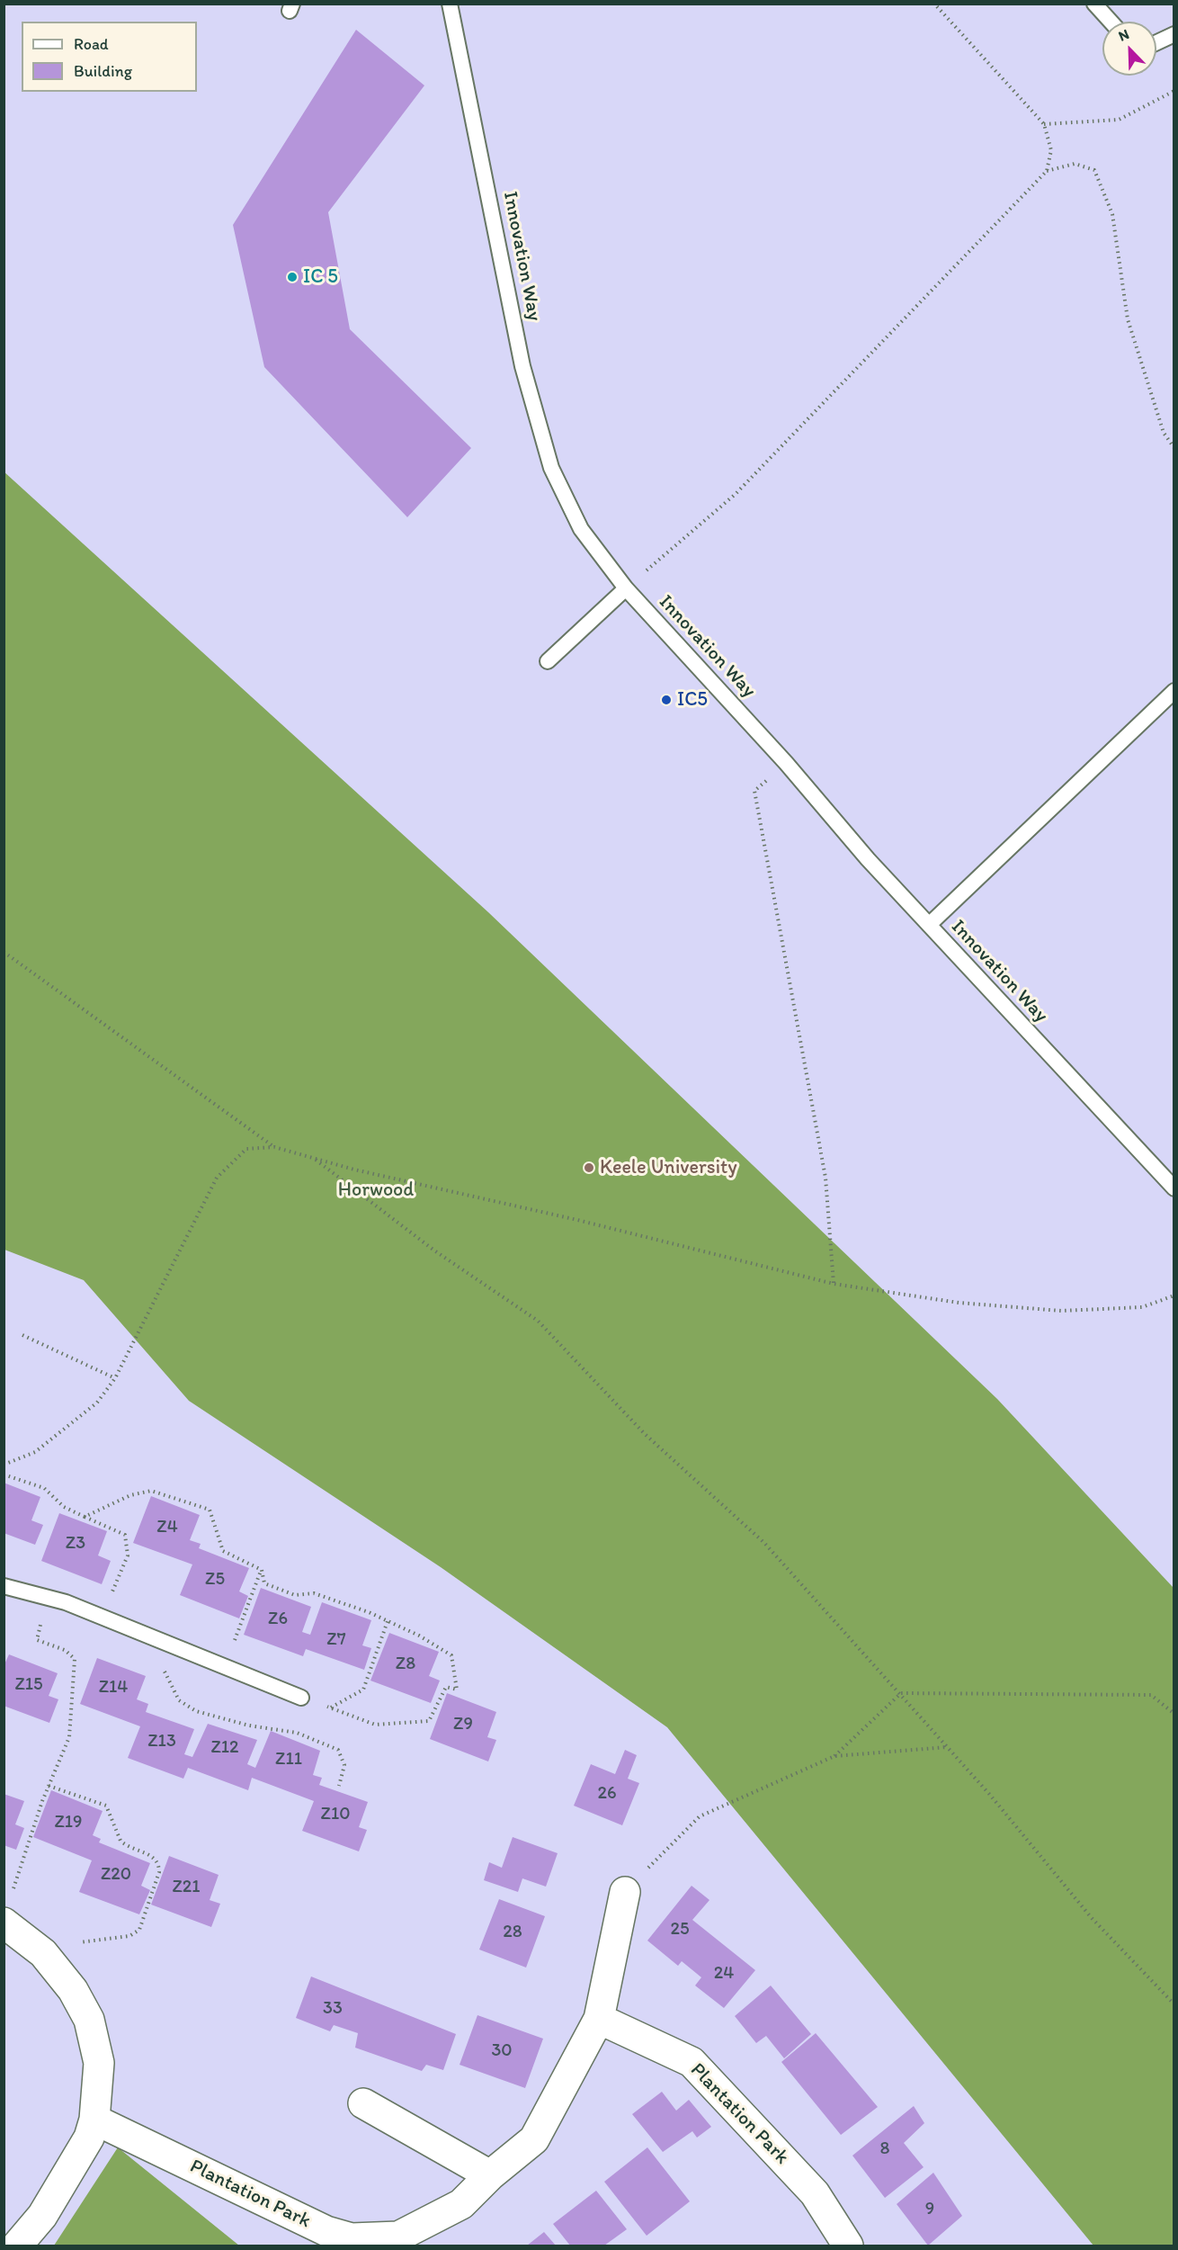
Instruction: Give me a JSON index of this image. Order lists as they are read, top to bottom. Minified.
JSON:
{"streets":{"street":["Plantation Park"],"lane":["Innovation Way"]},"parks":["Horwood"],"places":["IC 5","IC5","Keele University"],"house_numbers":["Z4","Z3","Z5","Z6","Z7","Z8","Z15","Z14","Z9","Z13","Z12","Z11","26","Z10","Z19","Z20","Z21","25","28","24","33","30","8","9"],"legend":["Road","Building"],"north":"top left"}
